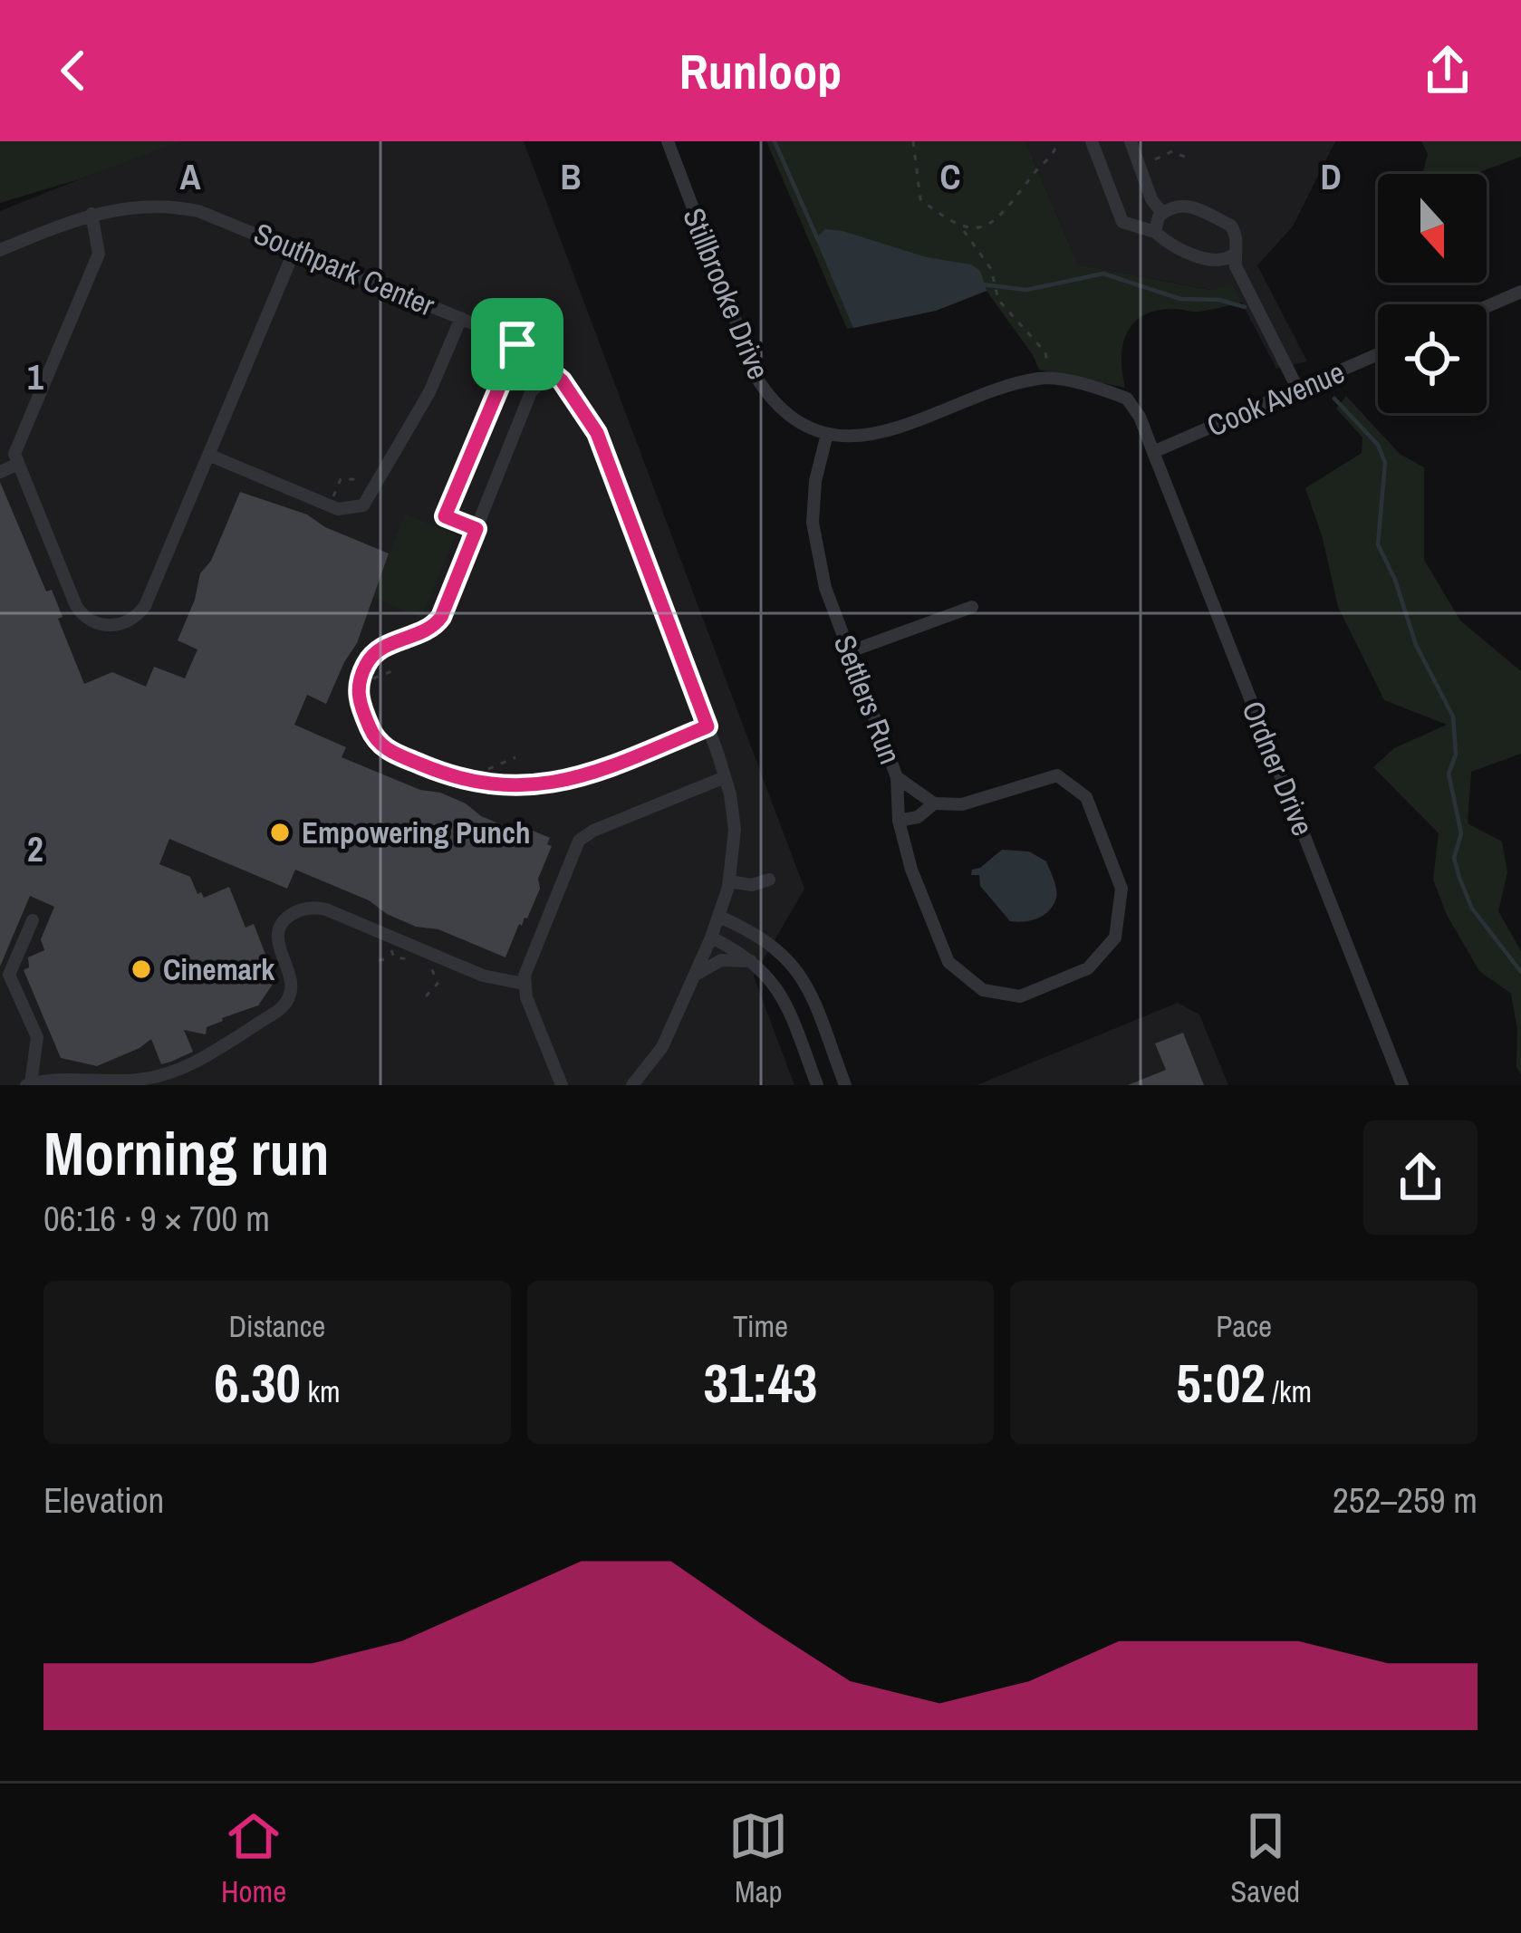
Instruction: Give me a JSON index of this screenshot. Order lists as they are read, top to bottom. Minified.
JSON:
{"streets":{"street":["Southpark Center","Stillbrooke Drive","Cook Avenue","Settlers Run","Ordner Drive"]},"crossings":[["Stillbrooke Drive","Settlers Run"],["Cook Avenue","Ordner Drive"]],"places":["Empowering Punch","Cinemark"],"north":"bottom","page":{"header":"Runloop","heading":["Morning run","06:16 · 9 × 700 m"],"stats":[["Distance","6.30 km"],["Time","31:43"],["Pace","5:02 /km"]],"chart":["Elevation","252–259 m"],"tabs":["Home","Map","Saved"]},"grid":{"columns":["A","B","C","D"],"rows":["1","2"]}}
